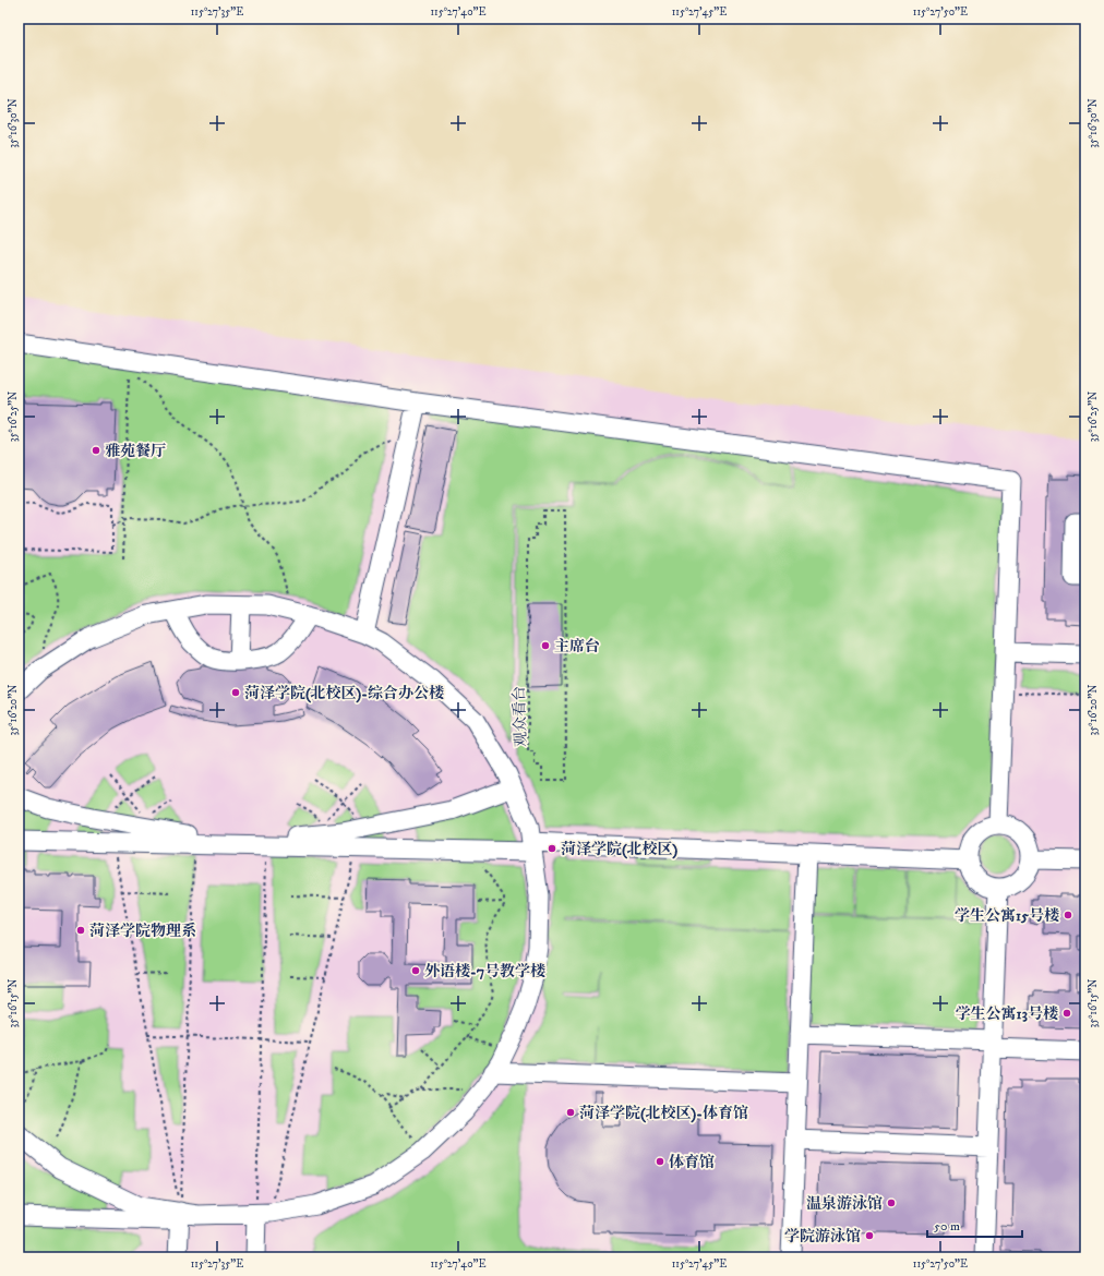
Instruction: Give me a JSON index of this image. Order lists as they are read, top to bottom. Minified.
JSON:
{"streets":{"path":["观众看台"]},"places":["雅苑餐厅","主席台","菏泽学院(北校区)-综合办公楼","菏泽学院(北校区)","学生公寓15号楼","菏泽学院物理系","外语楼-7号教学楼","学生公寓13号楼","菏泽学院(北校区)-体育馆","体育馆","温泉游泳馆","学院游泳馆"],"scale_bar":"50 m","coordinates":["115°27'35\"E","115°27'40\"E","115°27'45\"E","115°27'50\"E","35°16'30\"N","35°16'25\"N","35°16'20\"N","35°16'15\"N"]}
